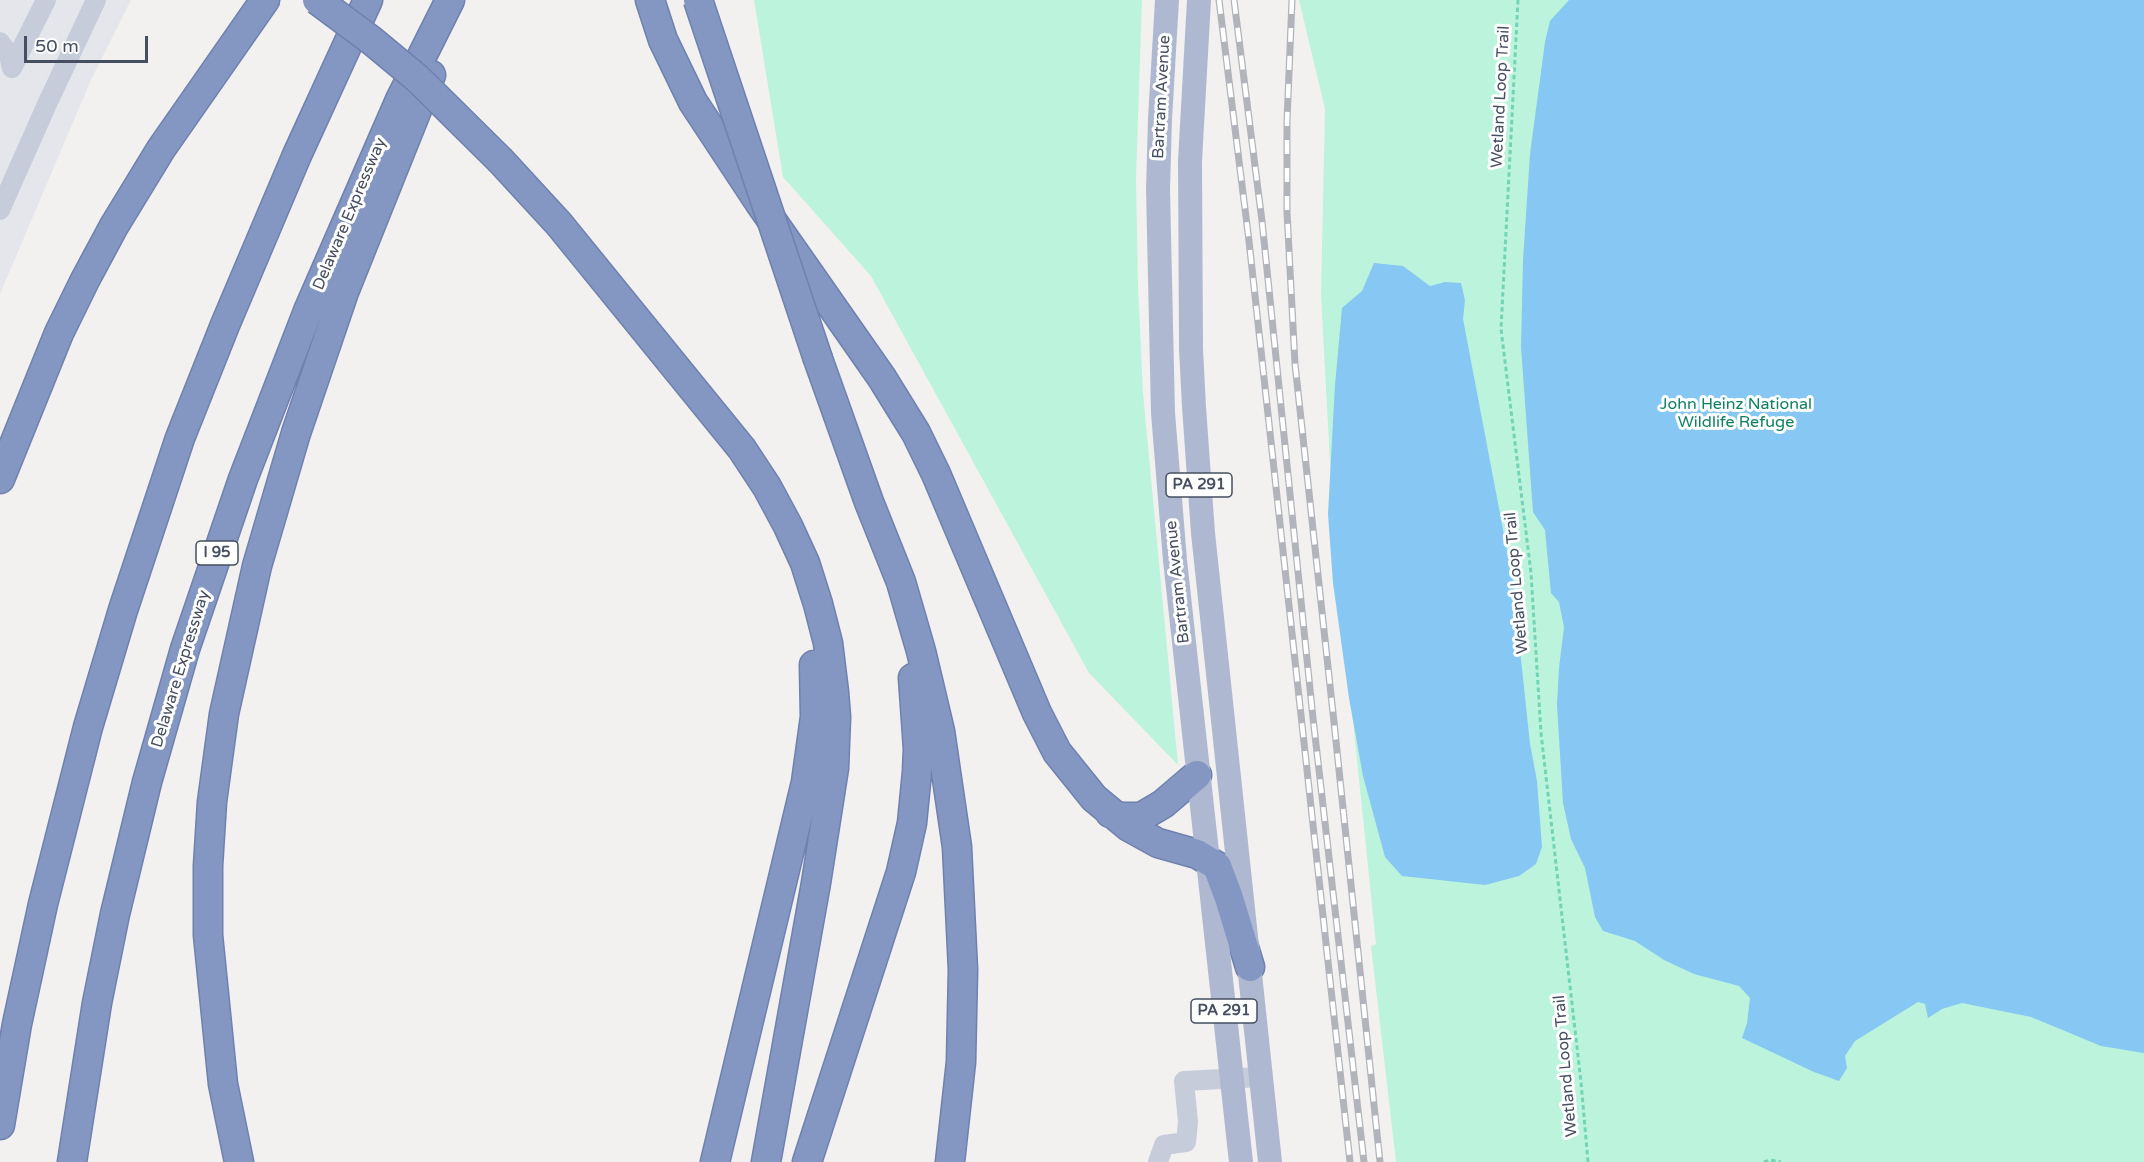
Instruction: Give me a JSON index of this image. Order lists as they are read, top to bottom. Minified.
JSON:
{"streets":{"highway":["Delaware Expressway","I 95"],"main road":["Bartram Avenue","PA 291"],"path":["Wetland Loop Trail"]},"parks":["John Heinz National Wildlife Refuge"],"scale_bar":"50 m"}
